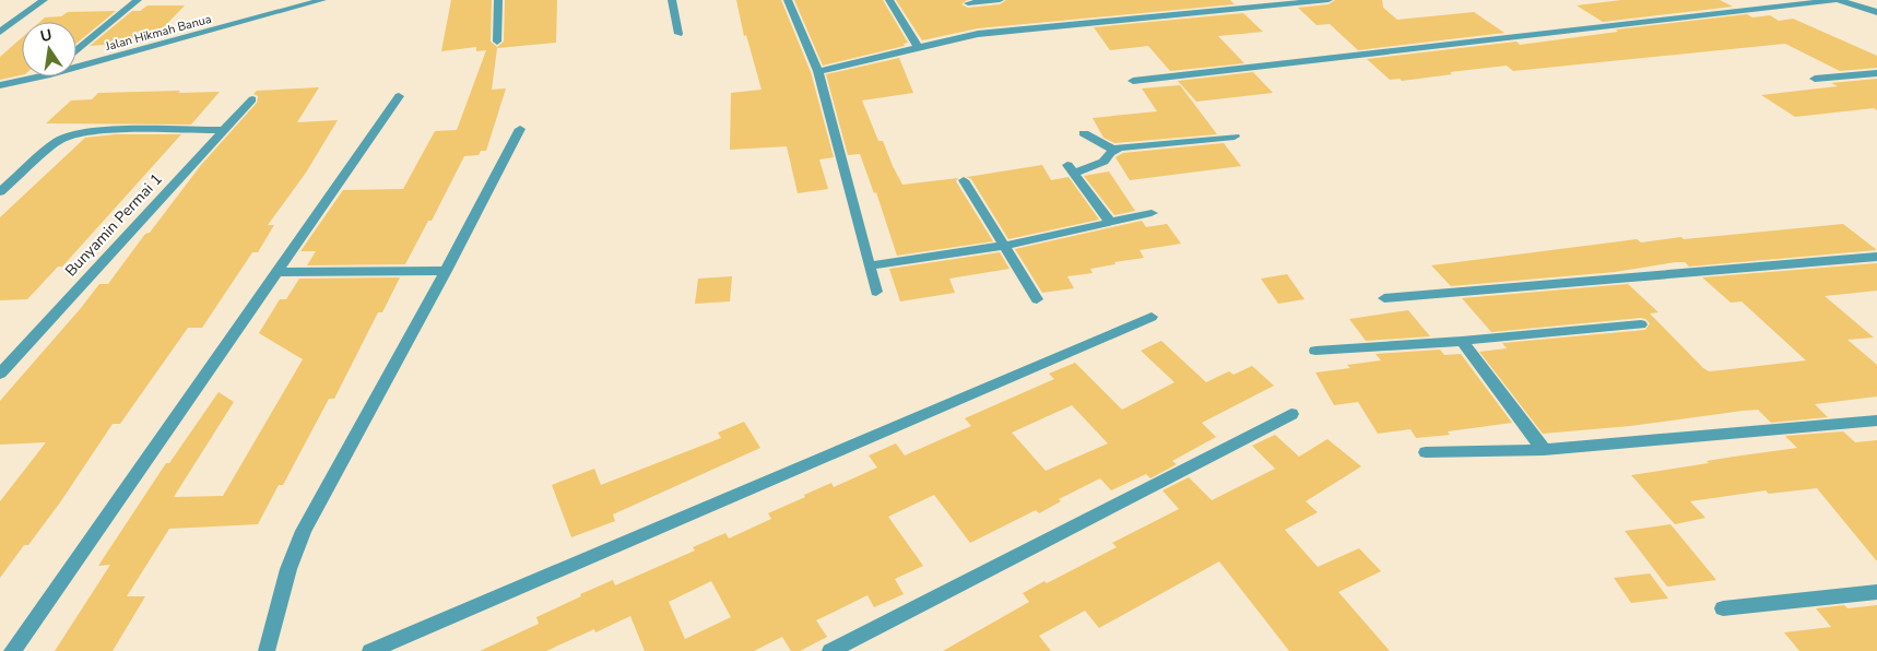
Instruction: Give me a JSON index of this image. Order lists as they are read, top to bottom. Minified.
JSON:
{"streets":{"street":["Jalan Hikmah Banua","Bunyamin Permai 1"]},"north":"top"}
